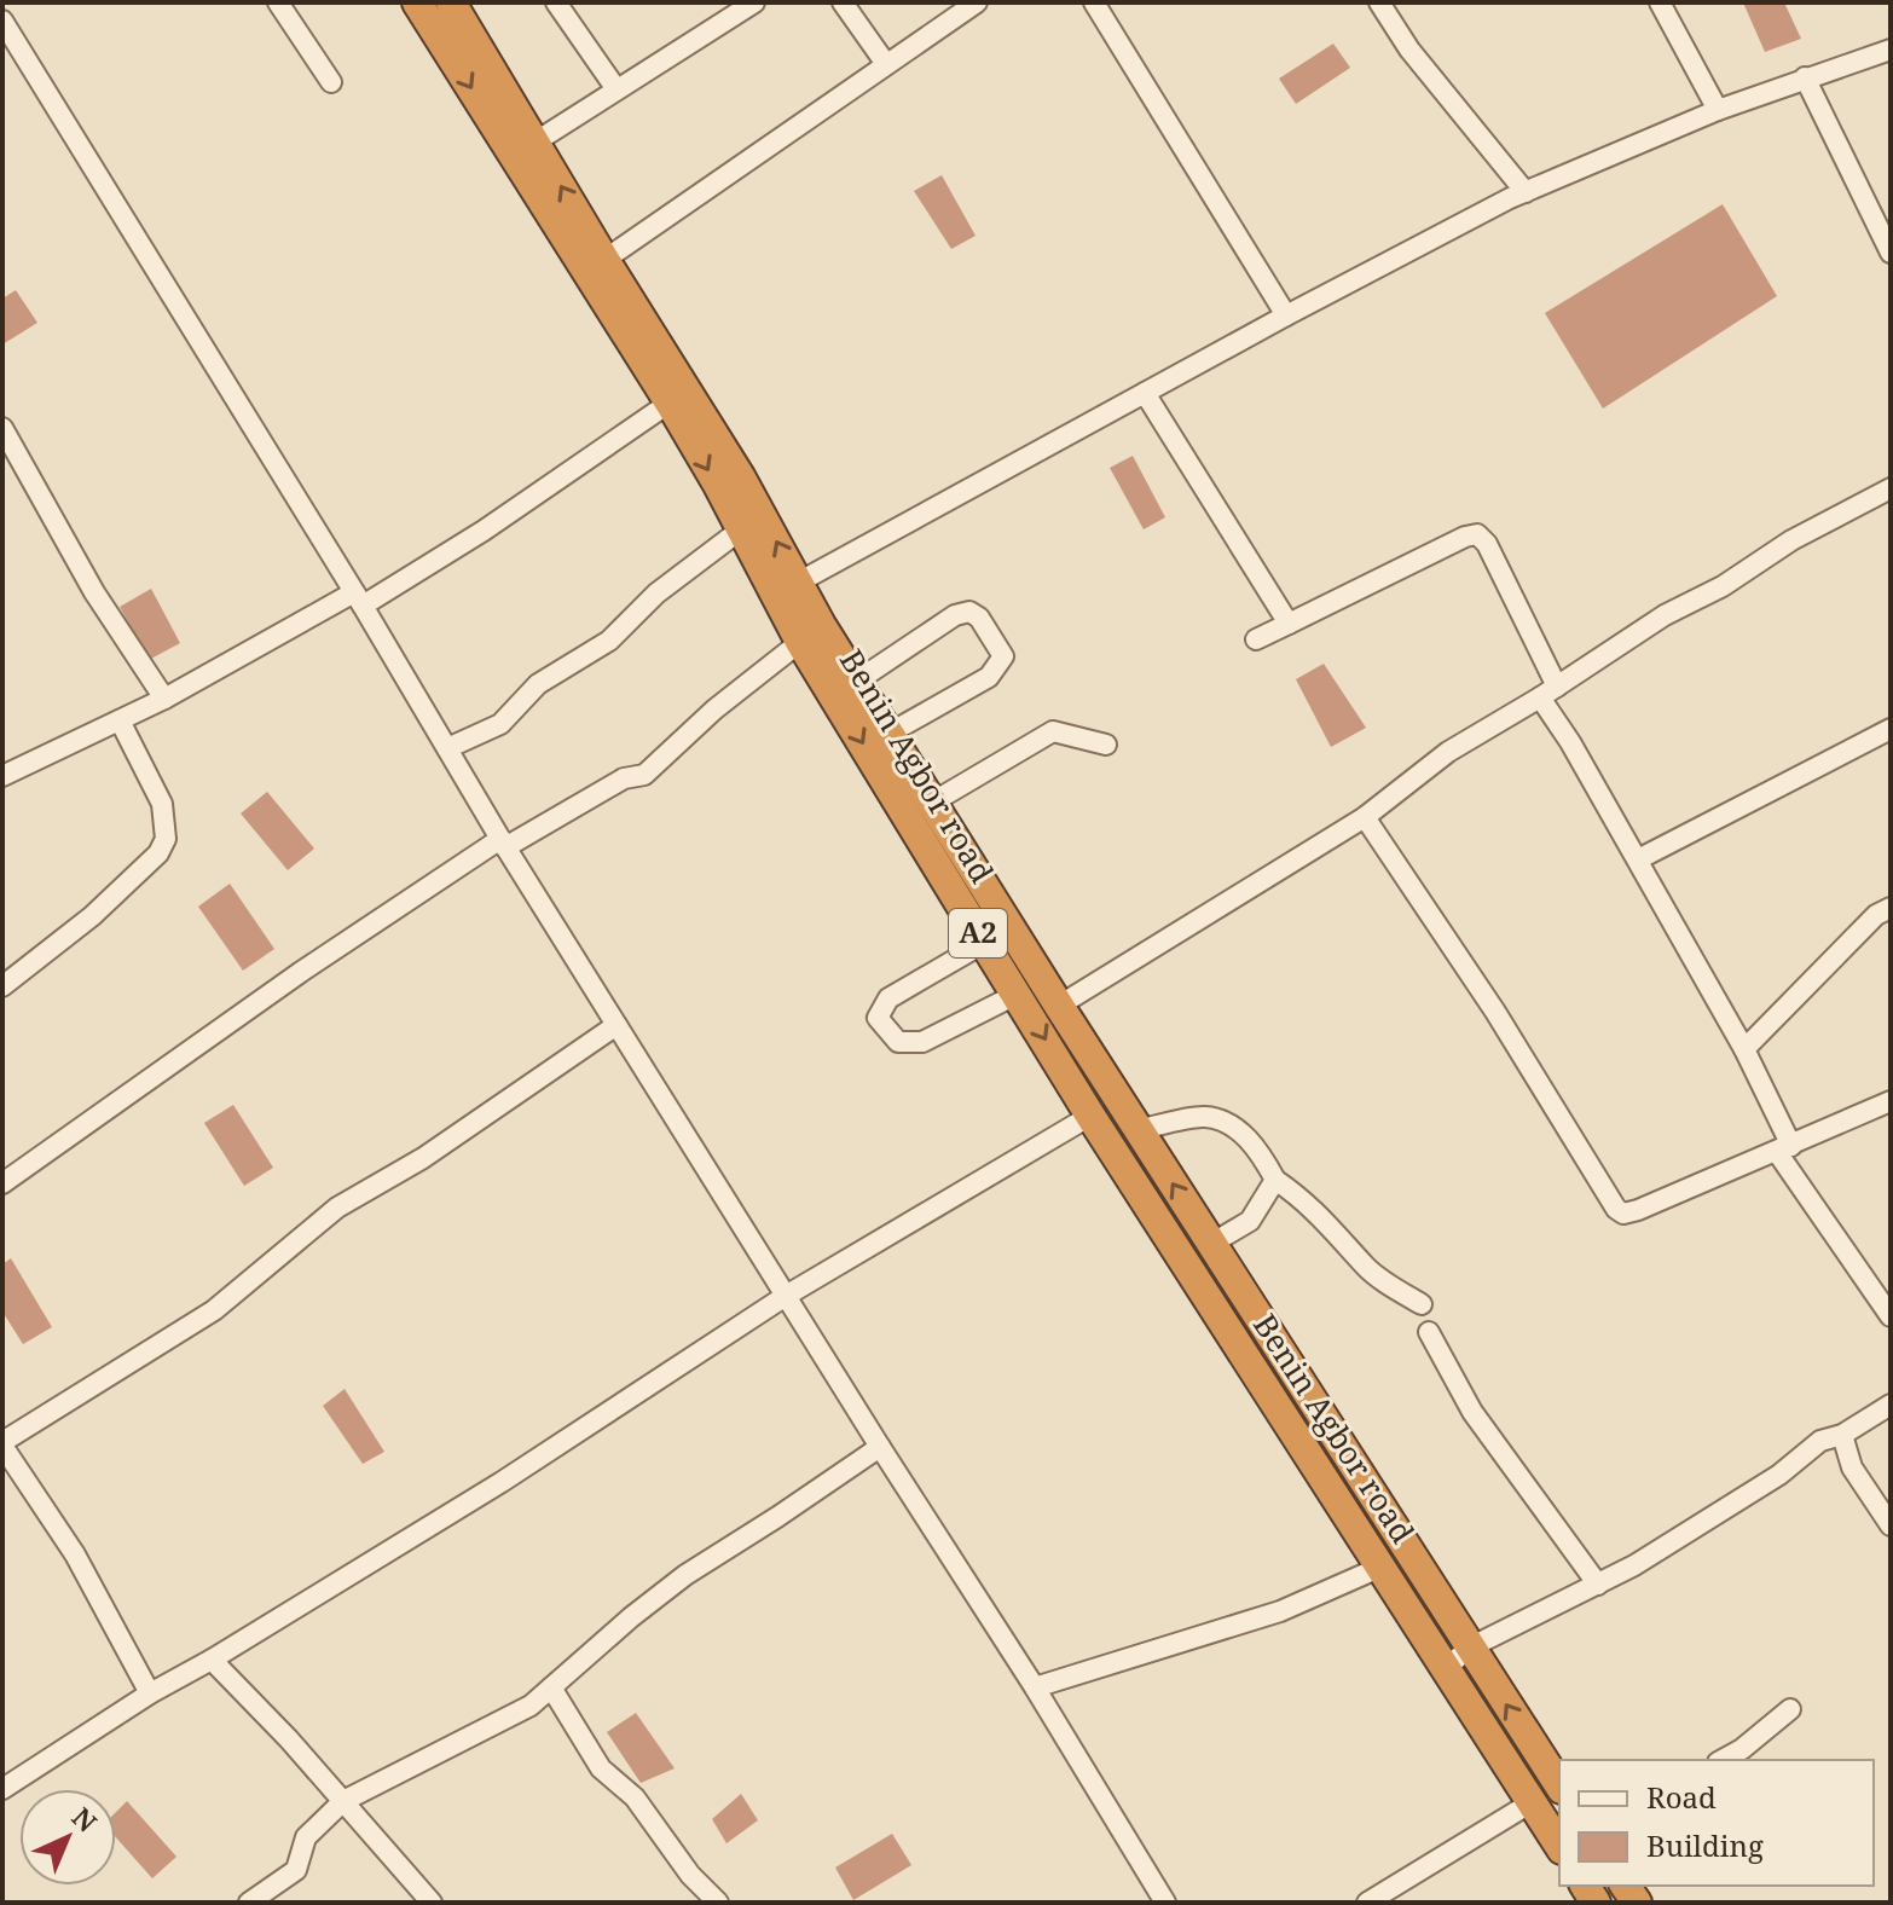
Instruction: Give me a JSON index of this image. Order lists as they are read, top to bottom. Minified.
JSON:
{"streets":{"highway":["Benin Agbor road","A2"]},"legend":["Road","Building"],"north":"top right"}
